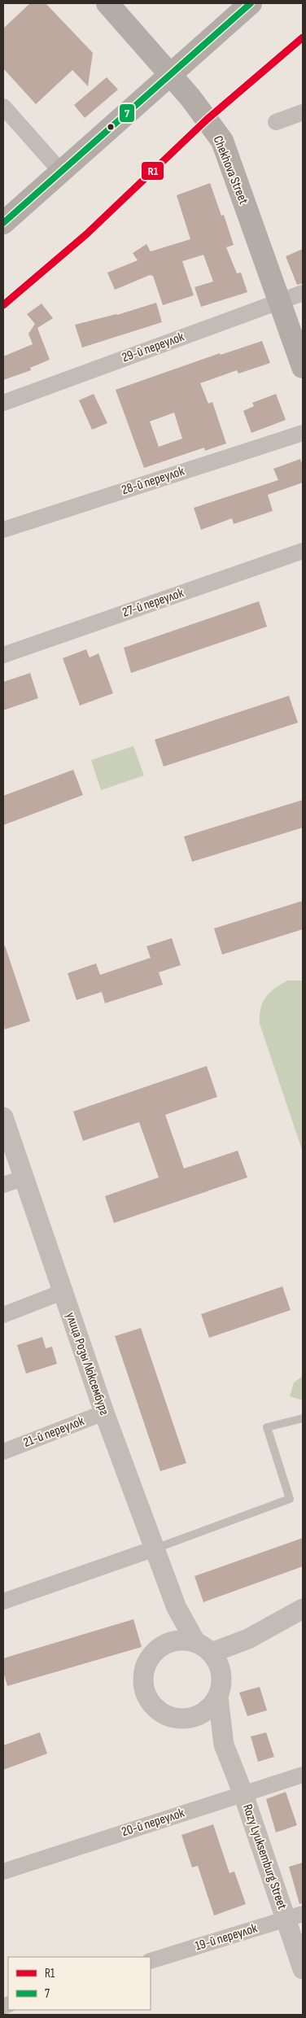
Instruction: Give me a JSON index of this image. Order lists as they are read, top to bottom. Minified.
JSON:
{"streets":{"main road":["Chekhova Street"],"street":["29-й переулок","28-й переулок","27-й переулок","улица Розы Люксембург","21-й переулок","20-й переулок","Rozy Lyuksemburg Street","19-й переулок"]},"crossings":[["Chekhova Street","29-й переулок"],["улица Розы Люксембург","21-й переулок"],["улица Розы Люксембург","Rozy Lyuksemburg Street"],["20-й переулок","Rozy Lyuksemburg Street"],["Rozy Lyuksemburg Street","19-й переулок"]],"lines":["transit line 7","transit line R1"],"legend":["R1","7"]}
